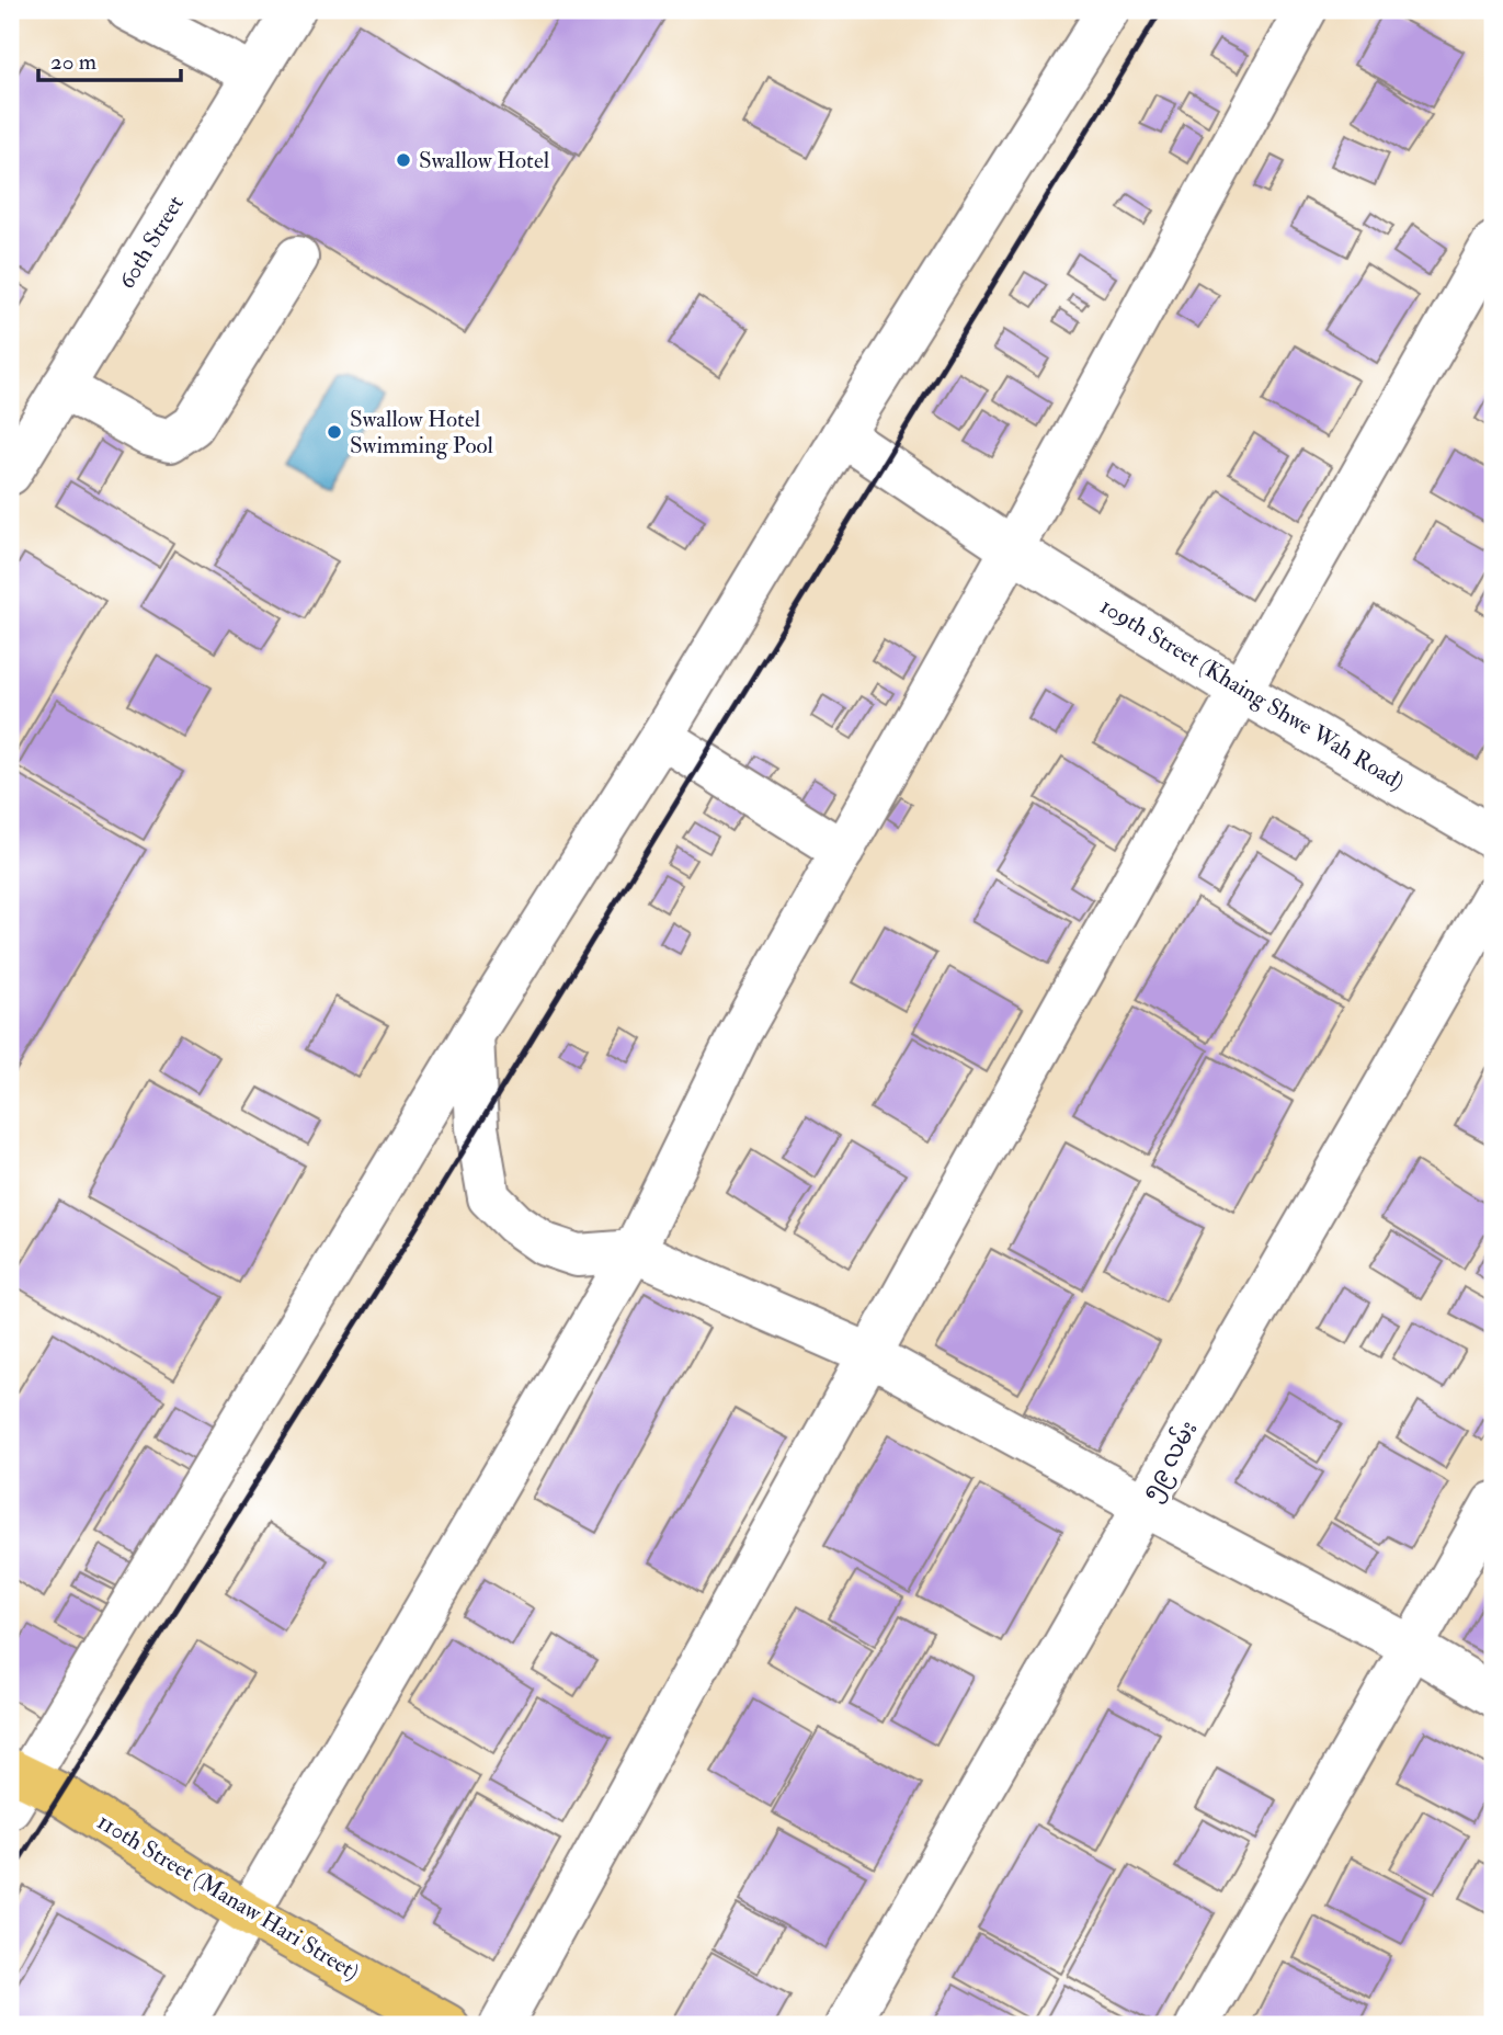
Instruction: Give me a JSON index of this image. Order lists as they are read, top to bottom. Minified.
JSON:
{"streets":{"main road":["110th Street (Manaw Hari Street)"],"street":["60th Street","109th Street (Khaing Shwe Wah Road)","၅၉ လမ်း"]},"places":["Swallow Hotel","Swallow Hotel Swimming Pool"],"scale_bar":"20 m"}
